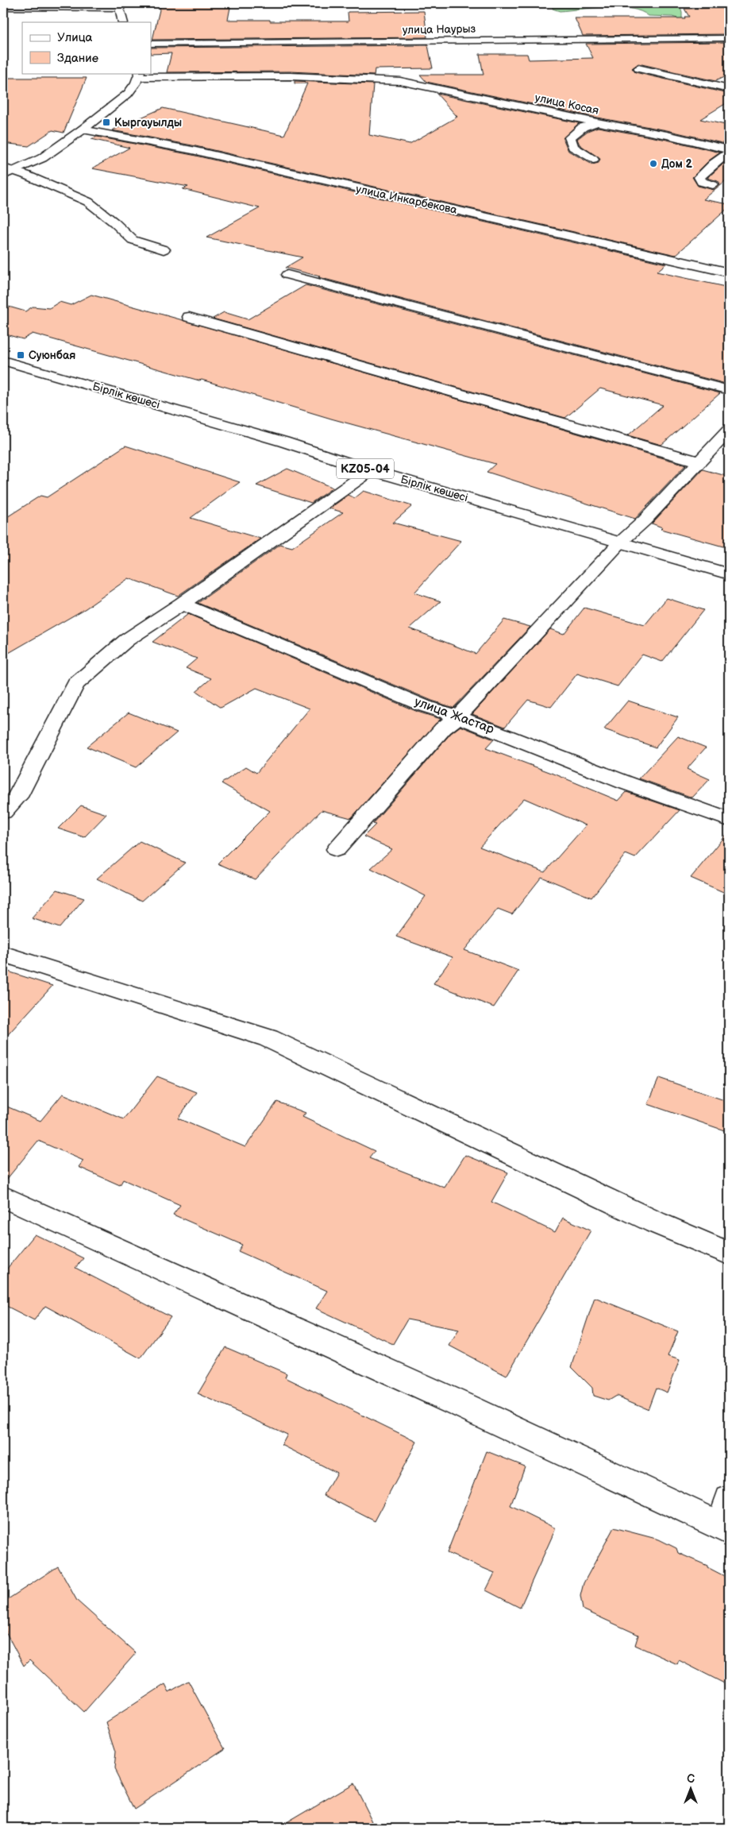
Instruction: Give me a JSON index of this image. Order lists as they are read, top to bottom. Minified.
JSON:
{"streets":{"street":["улица Наурыз","улица Косая","улица Инкарбекова","Бірлік көшесі","KZ05-04","улица Жастар"]},"places":{"transit":["Кыргауылды","Суюнбая"],"other":["Дом 2"]},"legend":["Улица","Здание"],"north":"top"}
